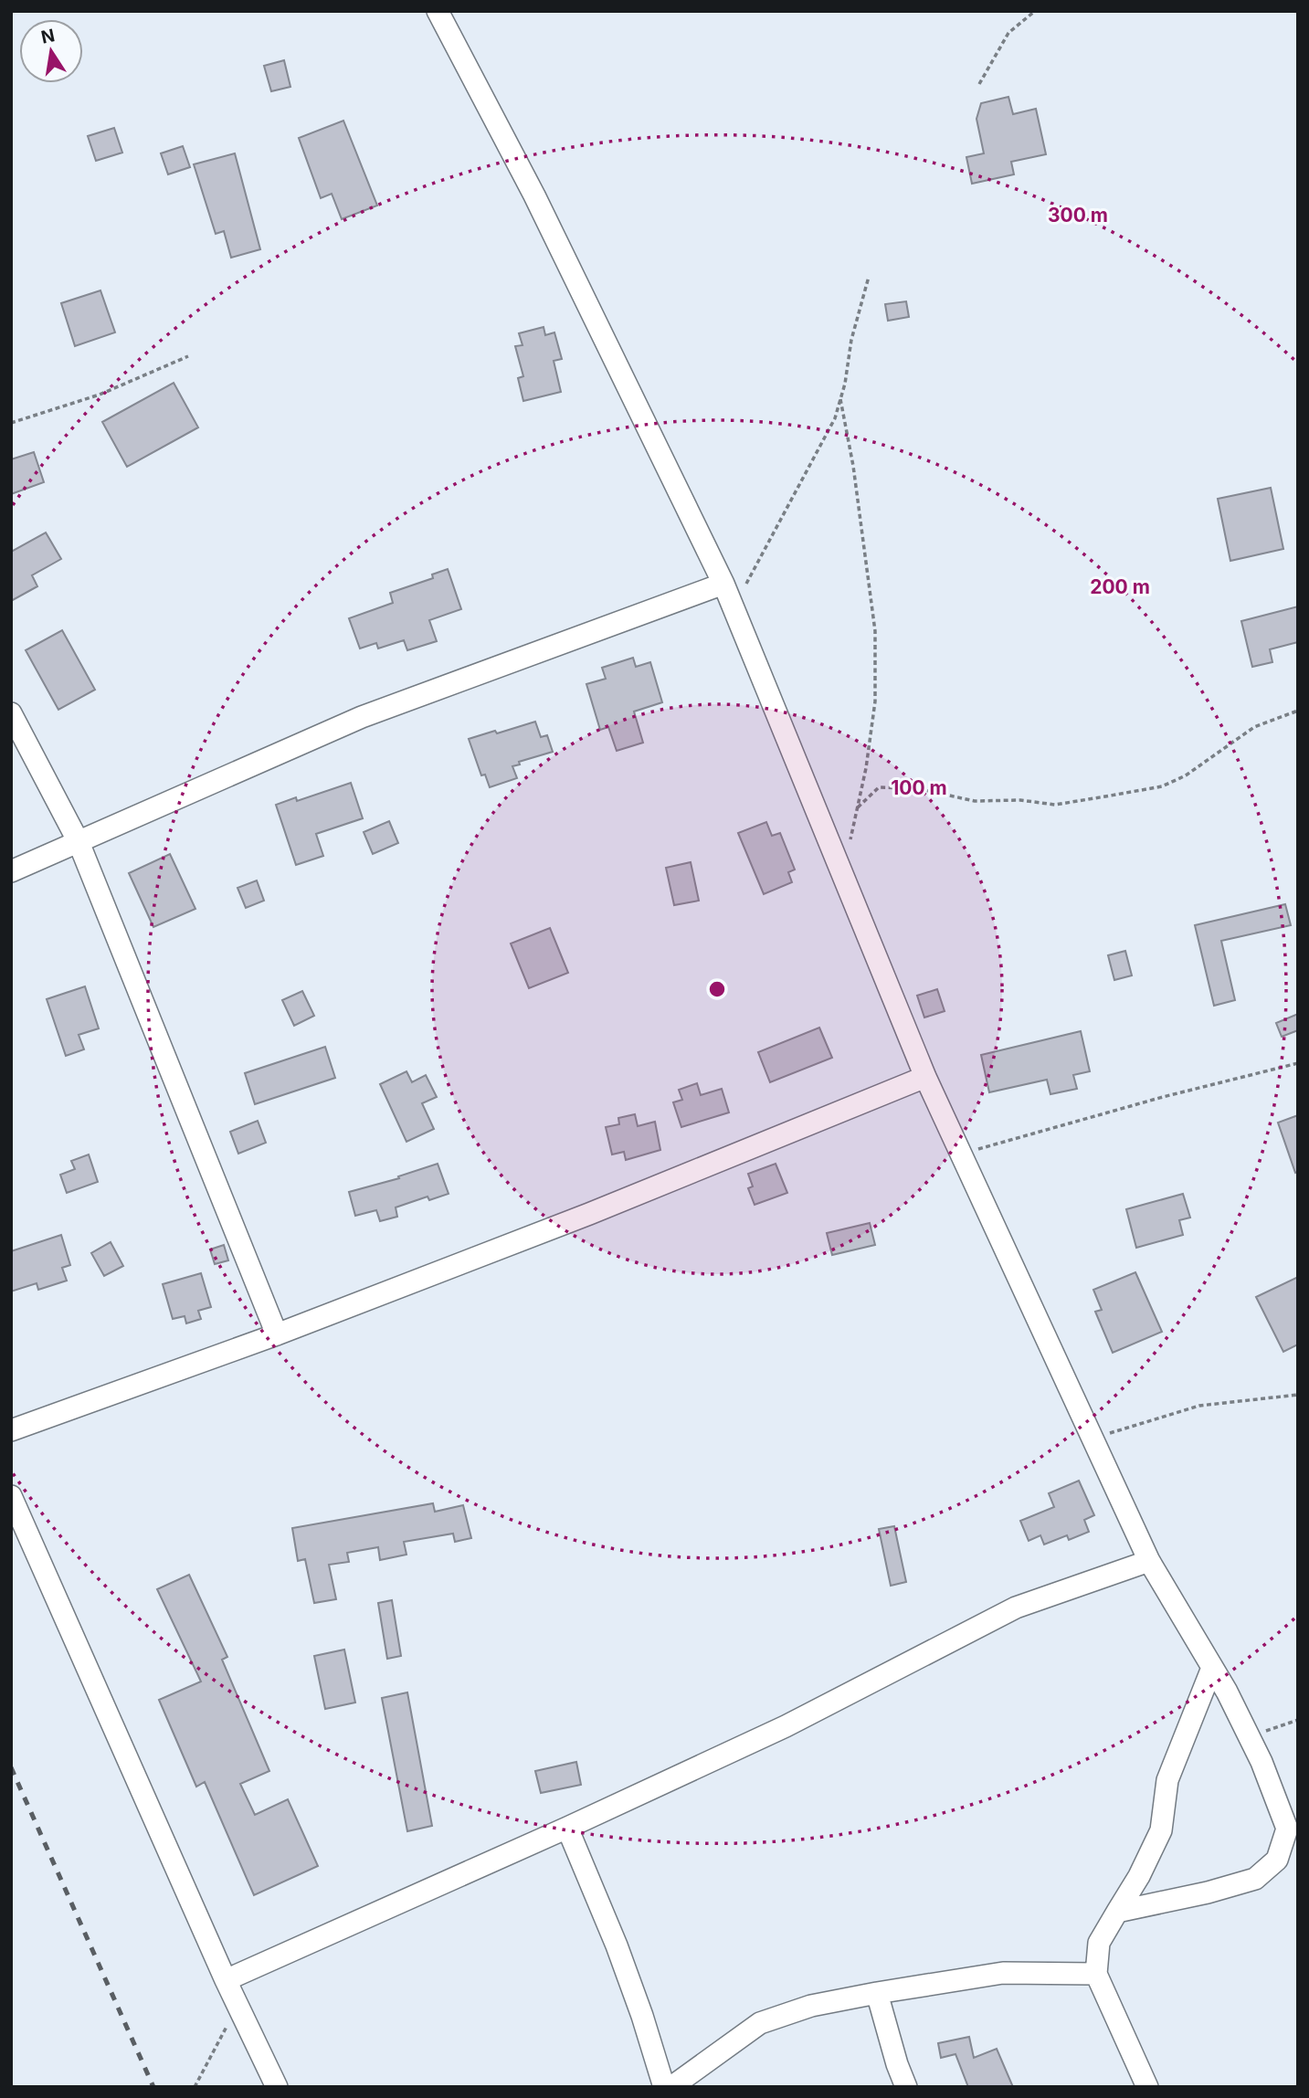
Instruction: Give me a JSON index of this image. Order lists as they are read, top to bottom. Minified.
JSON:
{"north":"top","rings":["300 m","200 m","100 m"]}
